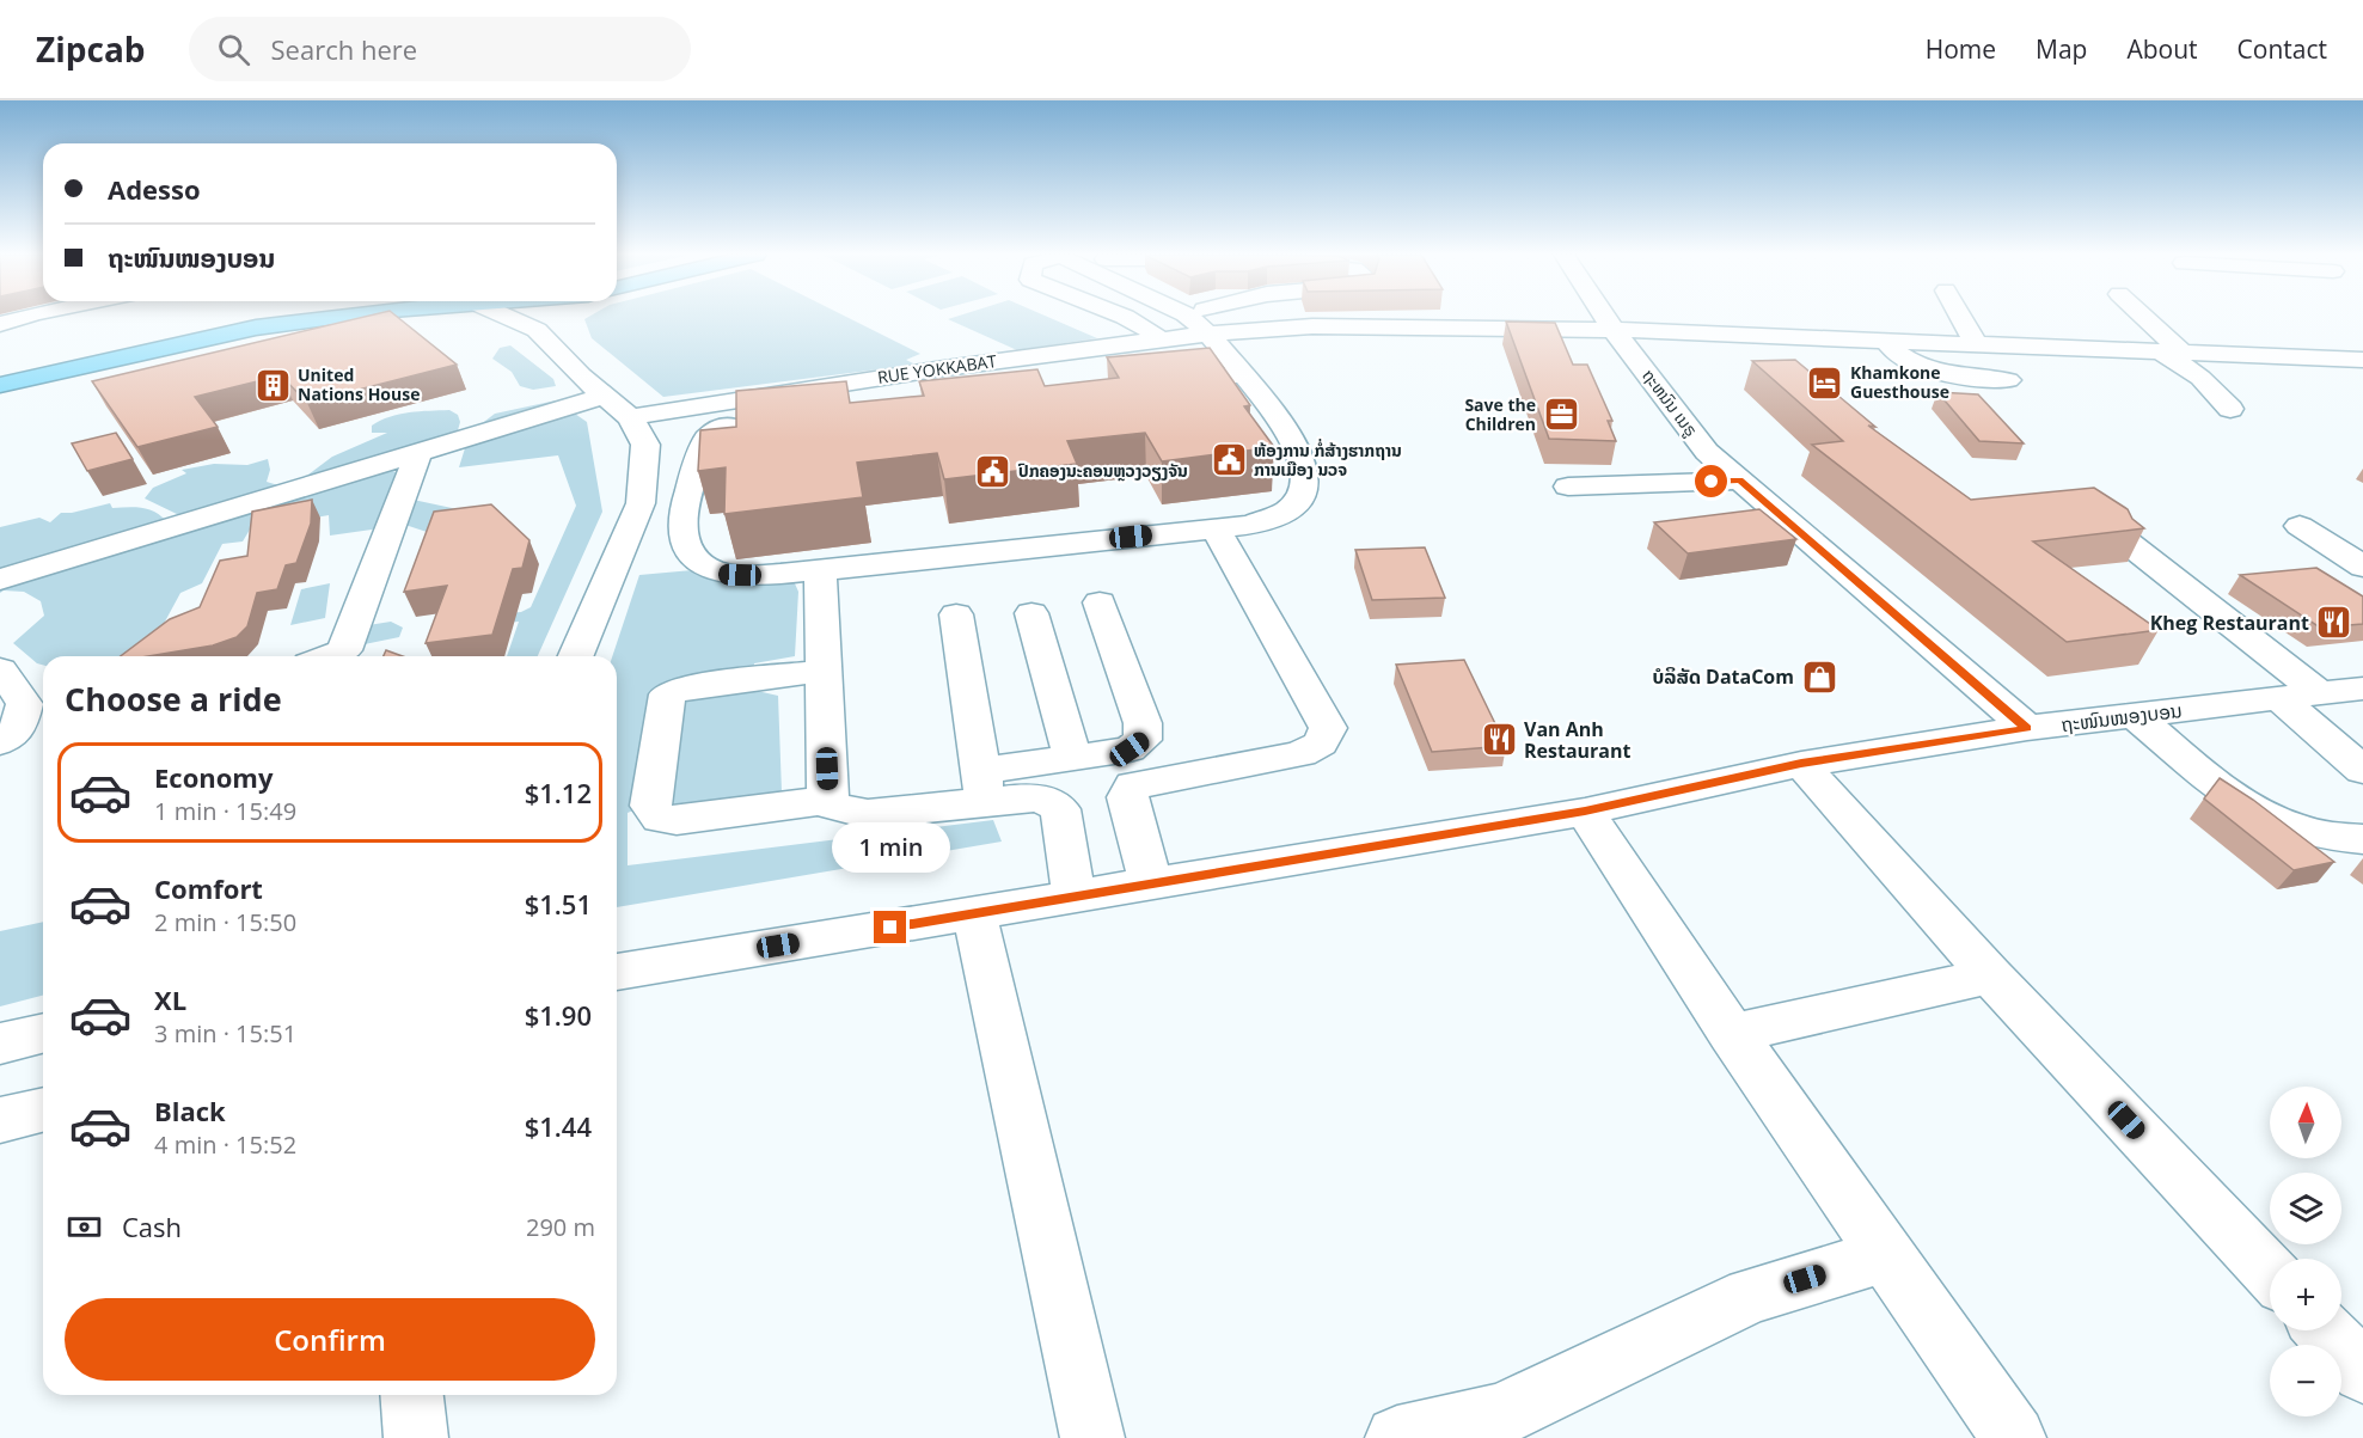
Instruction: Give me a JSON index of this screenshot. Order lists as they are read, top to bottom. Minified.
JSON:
{"streets":{"street":["RUE YOKKABAT","ຖະຫນົນ ເນຣູ","ຖະໜົນໜອງບອນ"]},"crossings":[["RUE YOKKABAT","ຖະຫນົນ ເນຣູ"],["ຖະຫນົນ ເນຣູ","ຖະໜົນໜອງບອນ"]],"places":{"hotel":["Khamkone Guesthouse"],"building":["United Nations House"],"office":["Save the Children"],"public building":["ຫ້ອງການ ກໍ່ສ້າງຮາກຖານ ການເມືອງ ນວຈ","ປົກຄອງນະຄອນຫຼວງວຽງຈັນ"],"restaurant":["Kheg Restaurant","Van Anh Restaurant"],"shop":["ບໍລິສັດ DataCom"]},"north":"top","page":{"header":"Zipcab","search":"Search here","nav":["Home","Map","About","Contact"],"banner":["Adesso","ຖະໜົນໜອງບອນ"],"heading":"Choose a ride","list":[{"name":"Economy","note":"1 min · 15:49","value":"$1.12"},{"name":"Comfort","note":"2 min · 15:50","value":"$1.51"},{"name":"XL","note":"3 min · 15:51","value":"$1.90"},{"name":"Black","note":"4 min · 15:52","value":"$1.44"}],"bubble":"1 min","map_buttons":["+","−"],"pay":["Cash","290 m"],"buttons":"Confirm"}}
